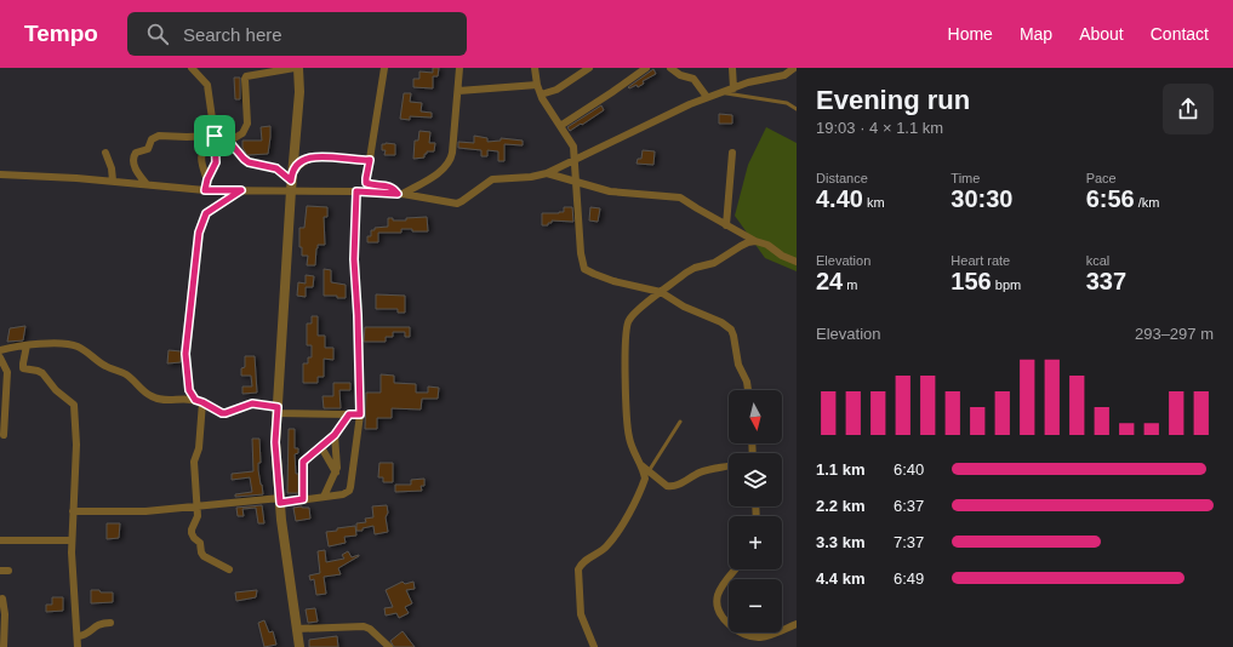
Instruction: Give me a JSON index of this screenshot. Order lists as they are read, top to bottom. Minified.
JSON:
{"north":"bottom","page":{"header":"Tempo","search":"Search here","nav":["Home","Map","About","Contact"],"heading":["Evening run","19:03 · 4 × 1.1 km"],"stats":[["Distance","4.40 km"],["Time","30:30"],["Pace","6:56 /km"],["Elevation","24 m"],["Heart rate","156 bpm"],["kcal","337"]],"chart":["Elevation","293–297 m"],"map_buttons":["+","−"],"list":[{"name":"1.1 km","note":"6:40"},{"name":"2.2 km","note":"6:37"},{"name":"3.3 km","note":"7:37"},{"name":"4.4 km","note":"6:49"}]}}
